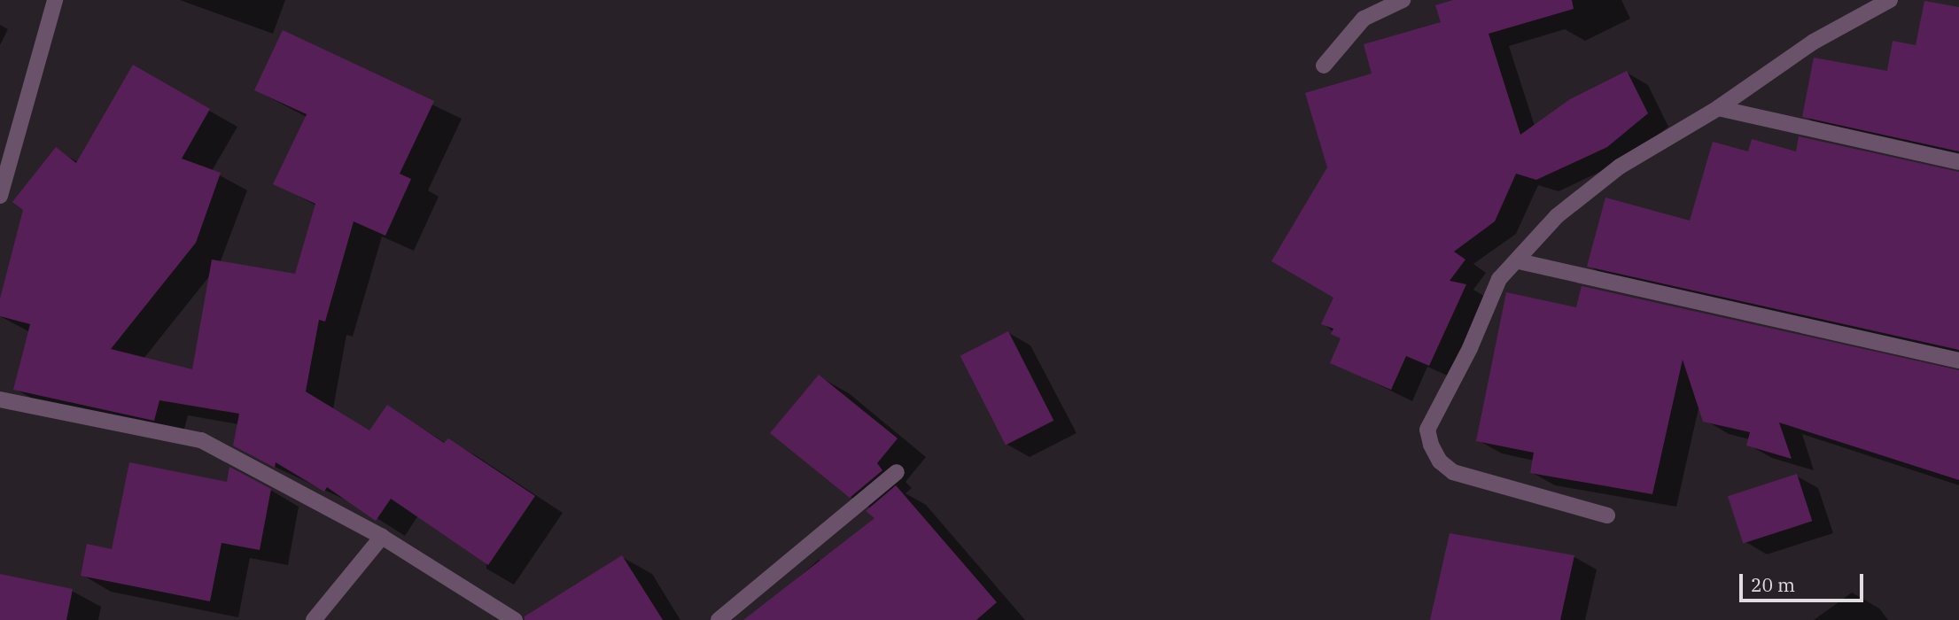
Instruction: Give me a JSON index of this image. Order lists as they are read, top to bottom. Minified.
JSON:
{"scale_bar":"20 m"}
